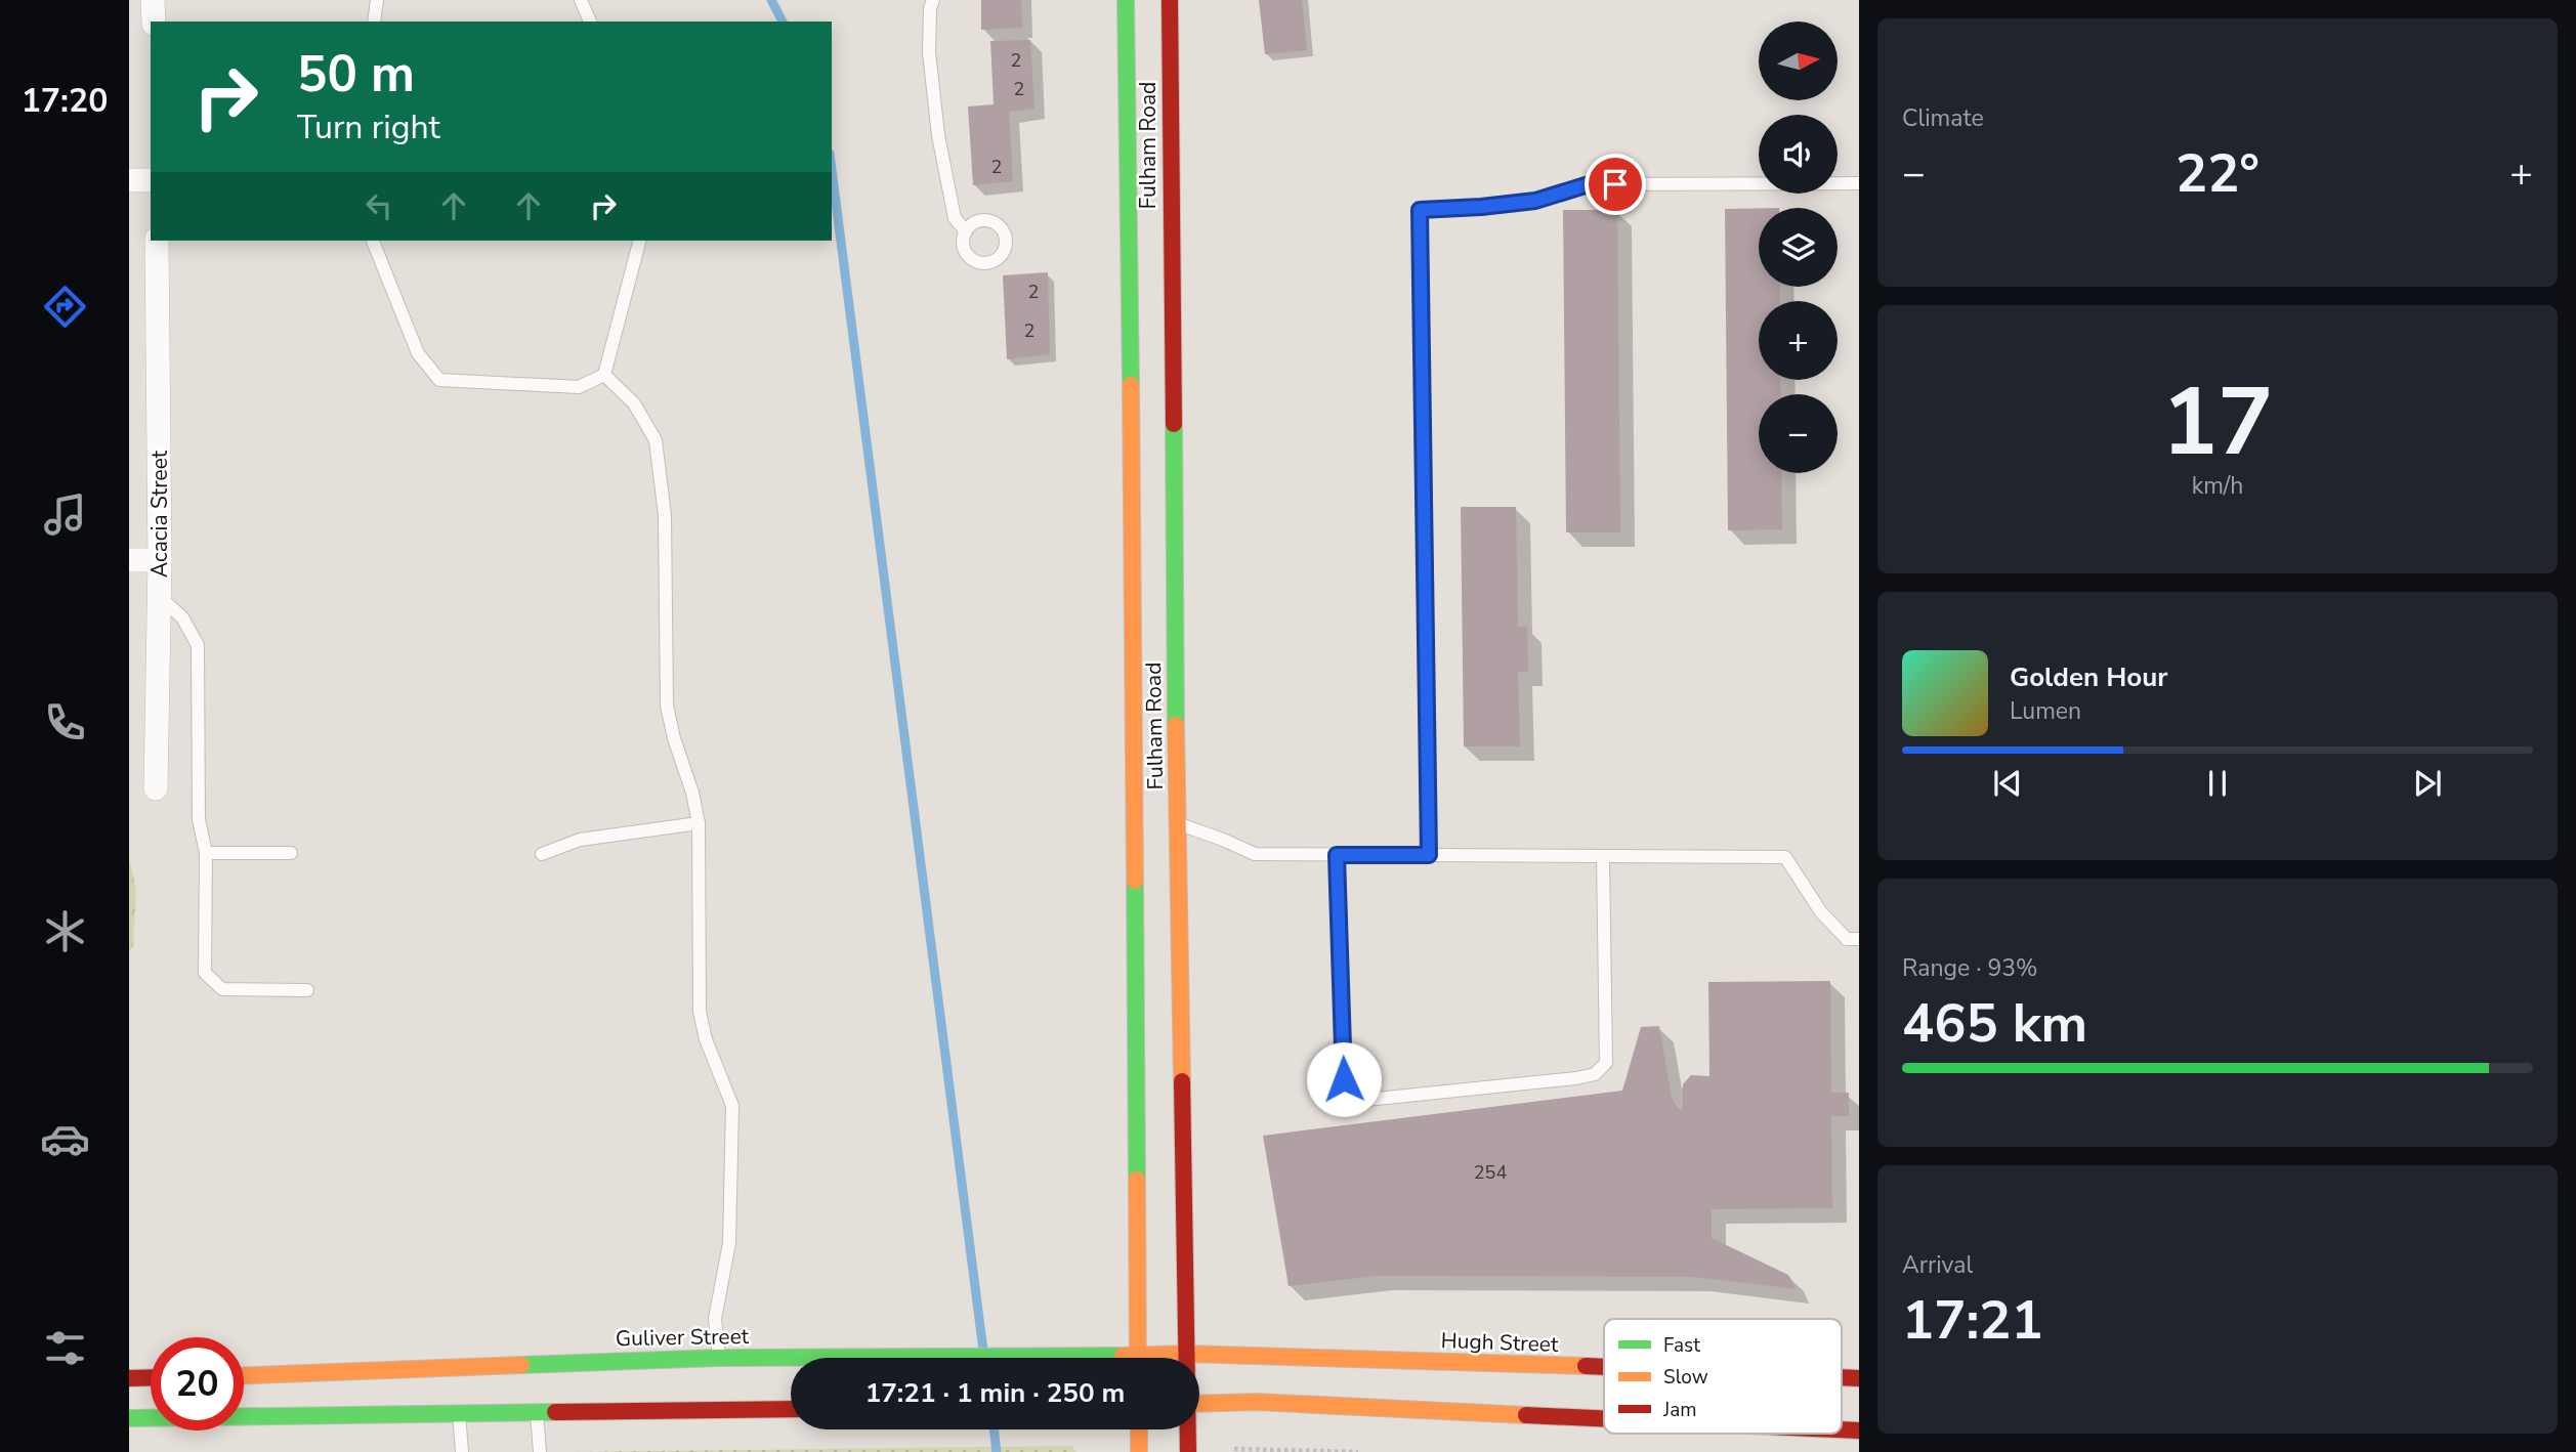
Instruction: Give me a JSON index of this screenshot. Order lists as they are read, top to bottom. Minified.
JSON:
{"streets":{"main road":["Fulham Road","Guliver Street","Hugh Street"],"street":["Acacia Street"]},"crossings":[["Fulham Road","Hugh Street"]],"house_numbers":["2","2","2","2","2","254"],"legend":["Fast","Slow","Jam"],"north":"right","page":{"tabs":"17:20","tile":["Climate",["17","km/h"],["Range · 93%","465 km"],["Arrival","17:21"]],"map_buttons":["+","−"],"turn":["50 m","Turn right"],"heat":["−","22°","+"],"song":["Golden Hour","Lumen"],"limit":"20","trip":"17:21 · 1 min · 250 m"}}
